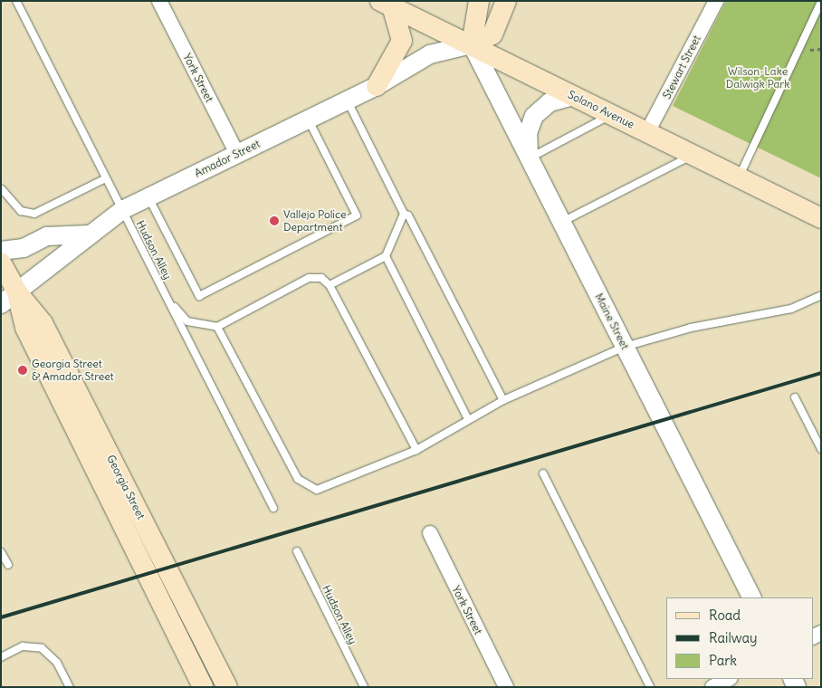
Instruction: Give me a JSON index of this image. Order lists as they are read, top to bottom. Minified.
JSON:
{"streets":{"main road":["Solano Avenue","Georgia Street"],"street":["Stewart Street","York Street","Amador Street","Maine Street"],"lane":["Hudson Alley"]},"crossings":[["Stewart Street","Solano Avenue"],["York Street","Amador Street"],["Solano Avenue","Amador Street"],["Solano Avenue","Maine Street"],["Amador Street","Hudson Alley"],["Amador Street","Maine Street"],["Amador Street","Georgia Street"]],"parks":["Wilson-Lake Dalwigk Park"],"places":["Vallejo Police Department","Georgia Street & Amador Street"],"legend":["Road","Railway","Park"]}
